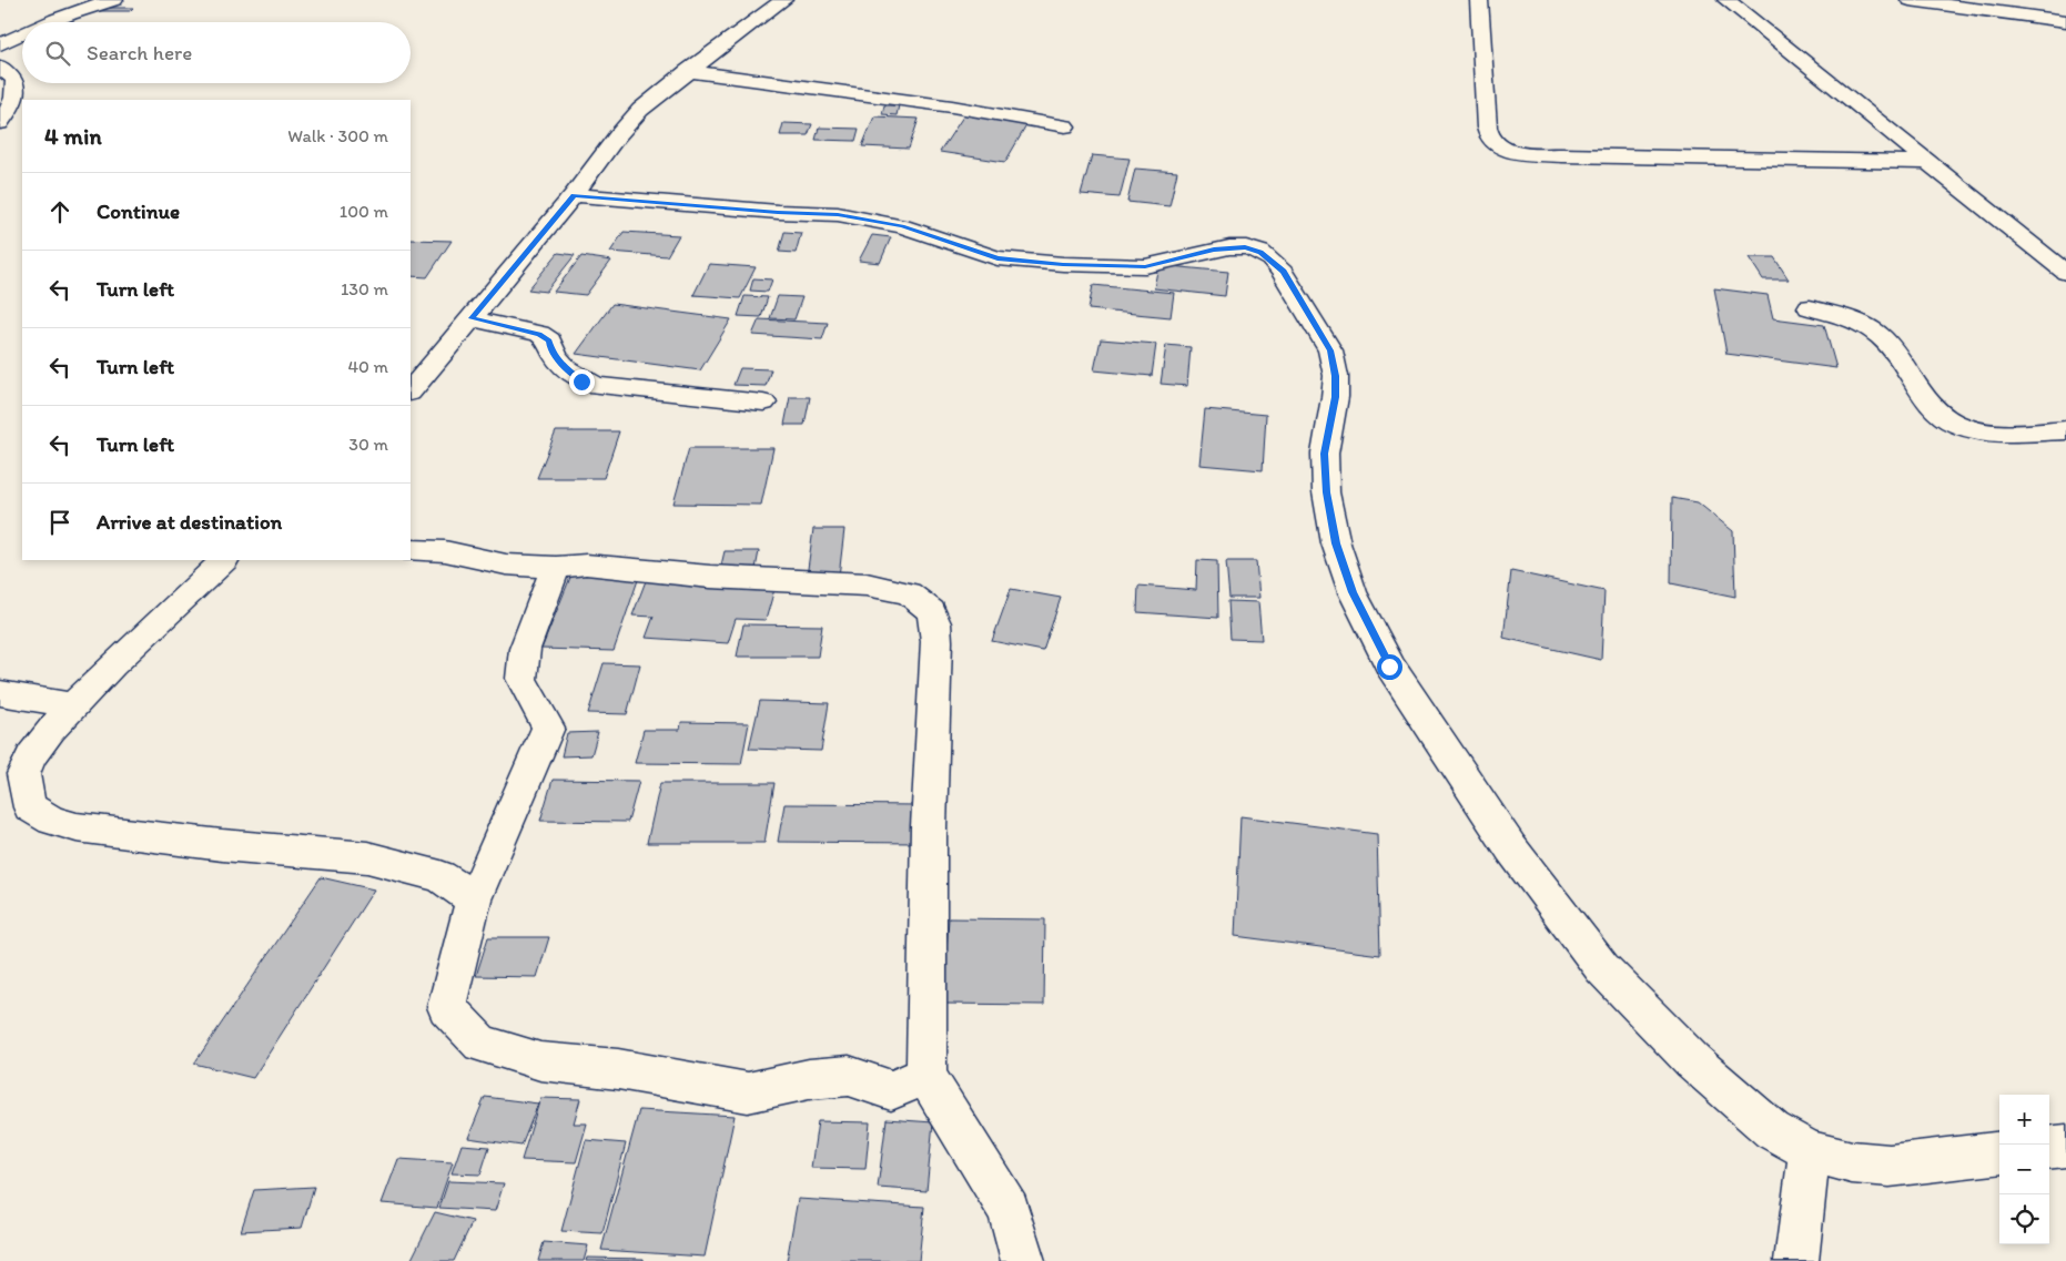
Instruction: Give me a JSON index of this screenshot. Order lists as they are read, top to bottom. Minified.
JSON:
{"page":{"search":"Search here","heading":["4 min","Walk · 300 m"],"list":[["Continue","100 m"],["Turn left","130 m"],["Turn left","40 m"],["Turn left","30 m"],"Arrive at destination"],"map_buttons":["+","−"]}}
